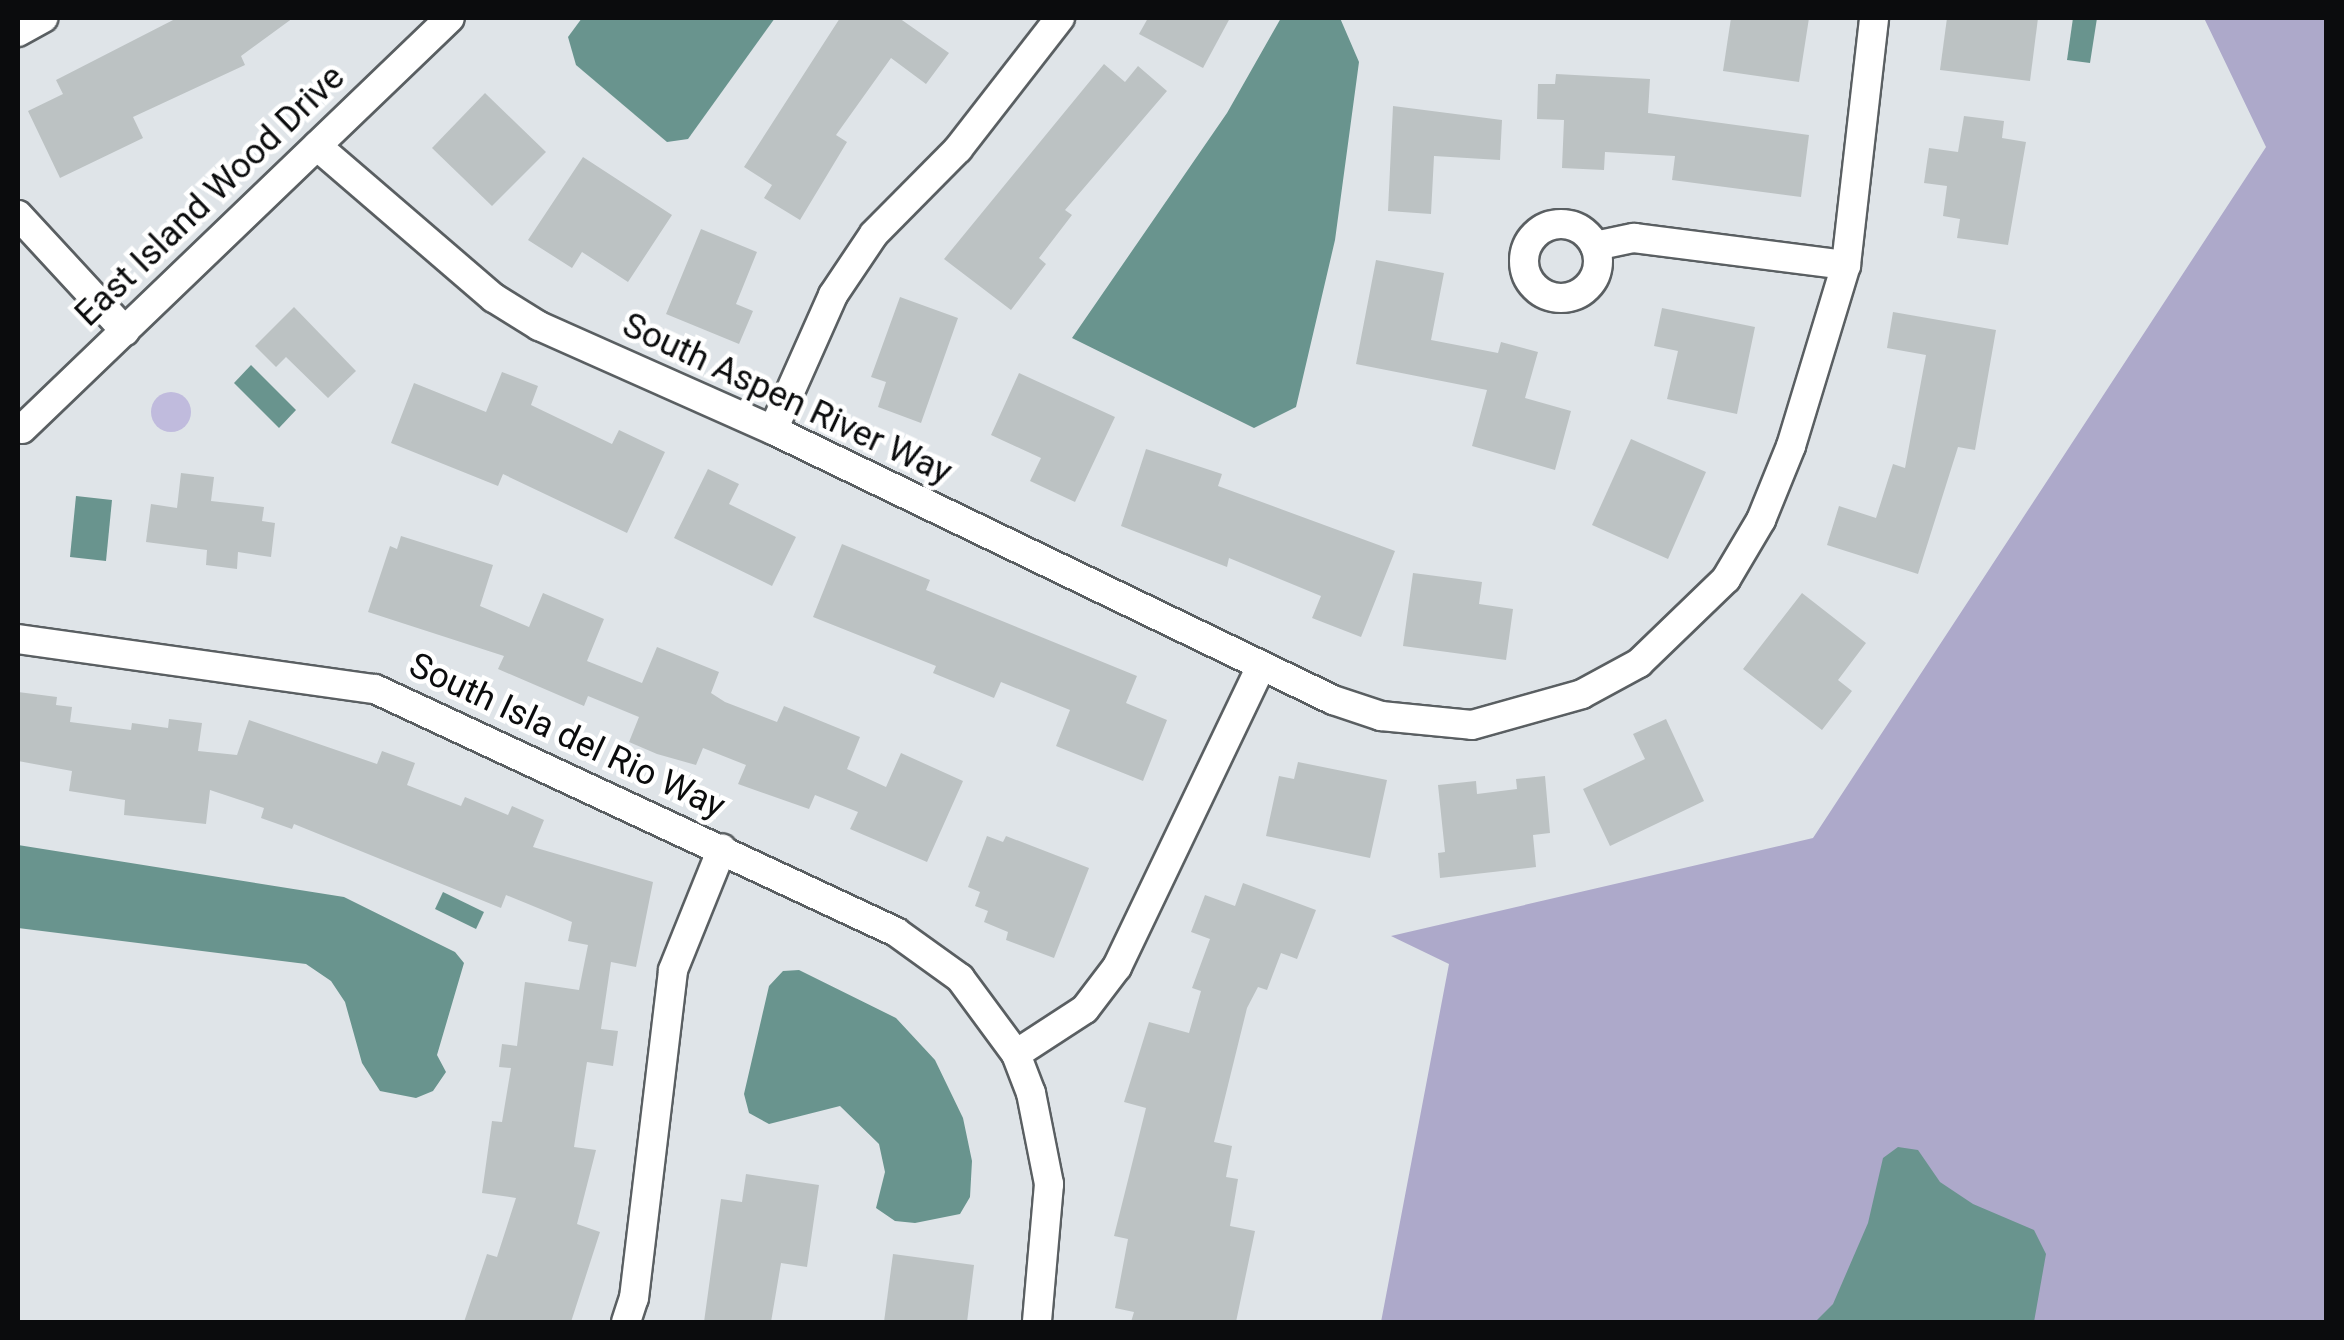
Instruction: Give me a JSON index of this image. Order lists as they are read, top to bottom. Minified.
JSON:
{"streets":{"street":["East Island Wood Drive","South Aspen River Way","South Isla del Rio Way"]},"crossings":[["East Island Wood Drive","South Aspen River Way"]]}
